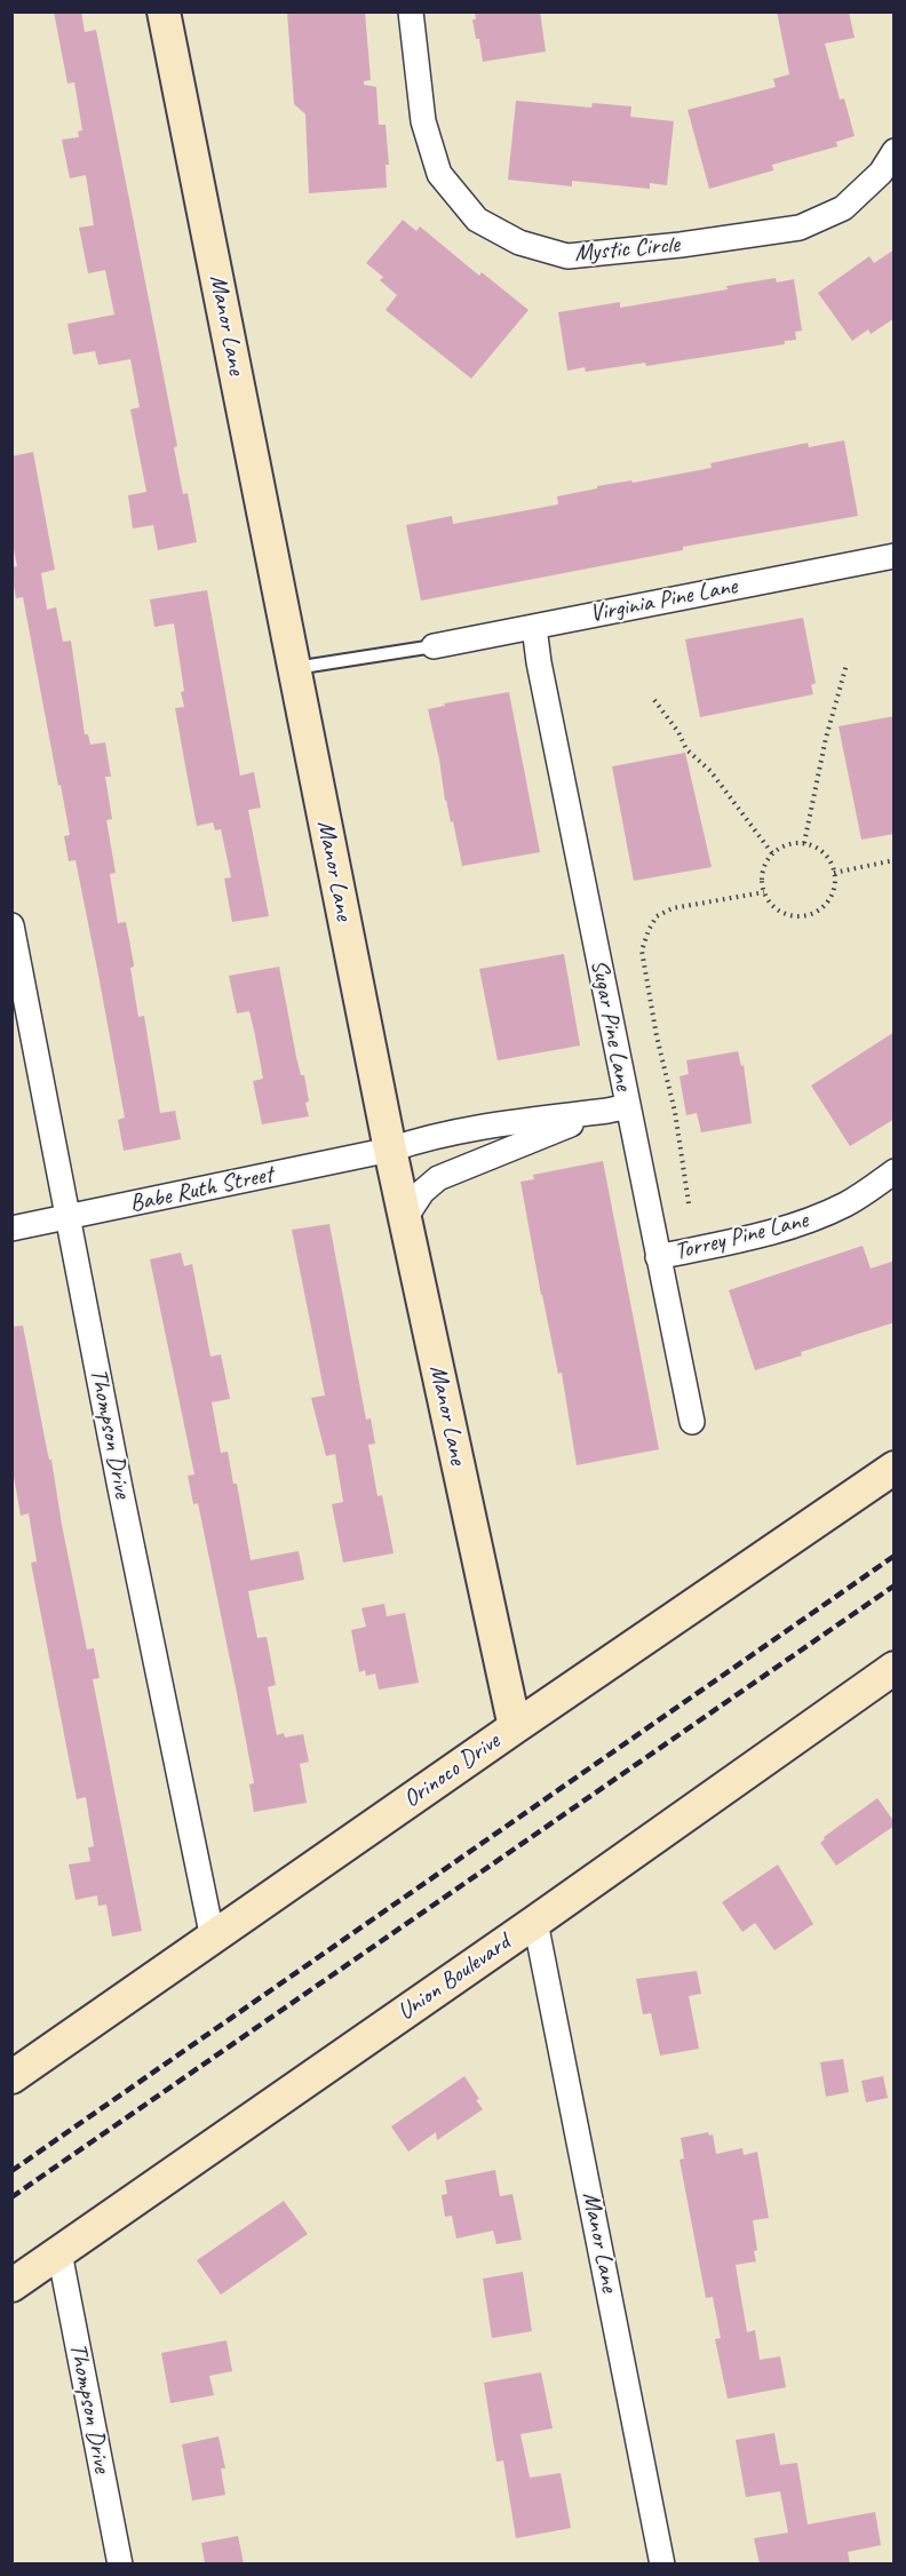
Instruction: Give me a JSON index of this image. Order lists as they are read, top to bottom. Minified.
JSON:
{"streets":{"street":["Mystic Circle","Manor Lane","Virginia Pine Lane","Sugar Pine Lane","Babe Ruth Street","Torrey Pine Lane","Thompson Drive","Orinoco Drive","Union Boulevard"]},"crossings":[["Manor Lane","Babe Ruth Street"],["Manor Lane","Orinoco Drive"],["Manor Lane","Union Boulevard"],["Virginia Pine Lane","Sugar Pine Lane"],["Sugar Pine Lane","Babe Ruth Street"],["Sugar Pine Lane","Torrey Pine Lane"],["Babe Ruth Street","Thompson Drive"],["Thompson Drive","Orinoco Drive"],["Thompson Drive","Union Boulevard"]]}
